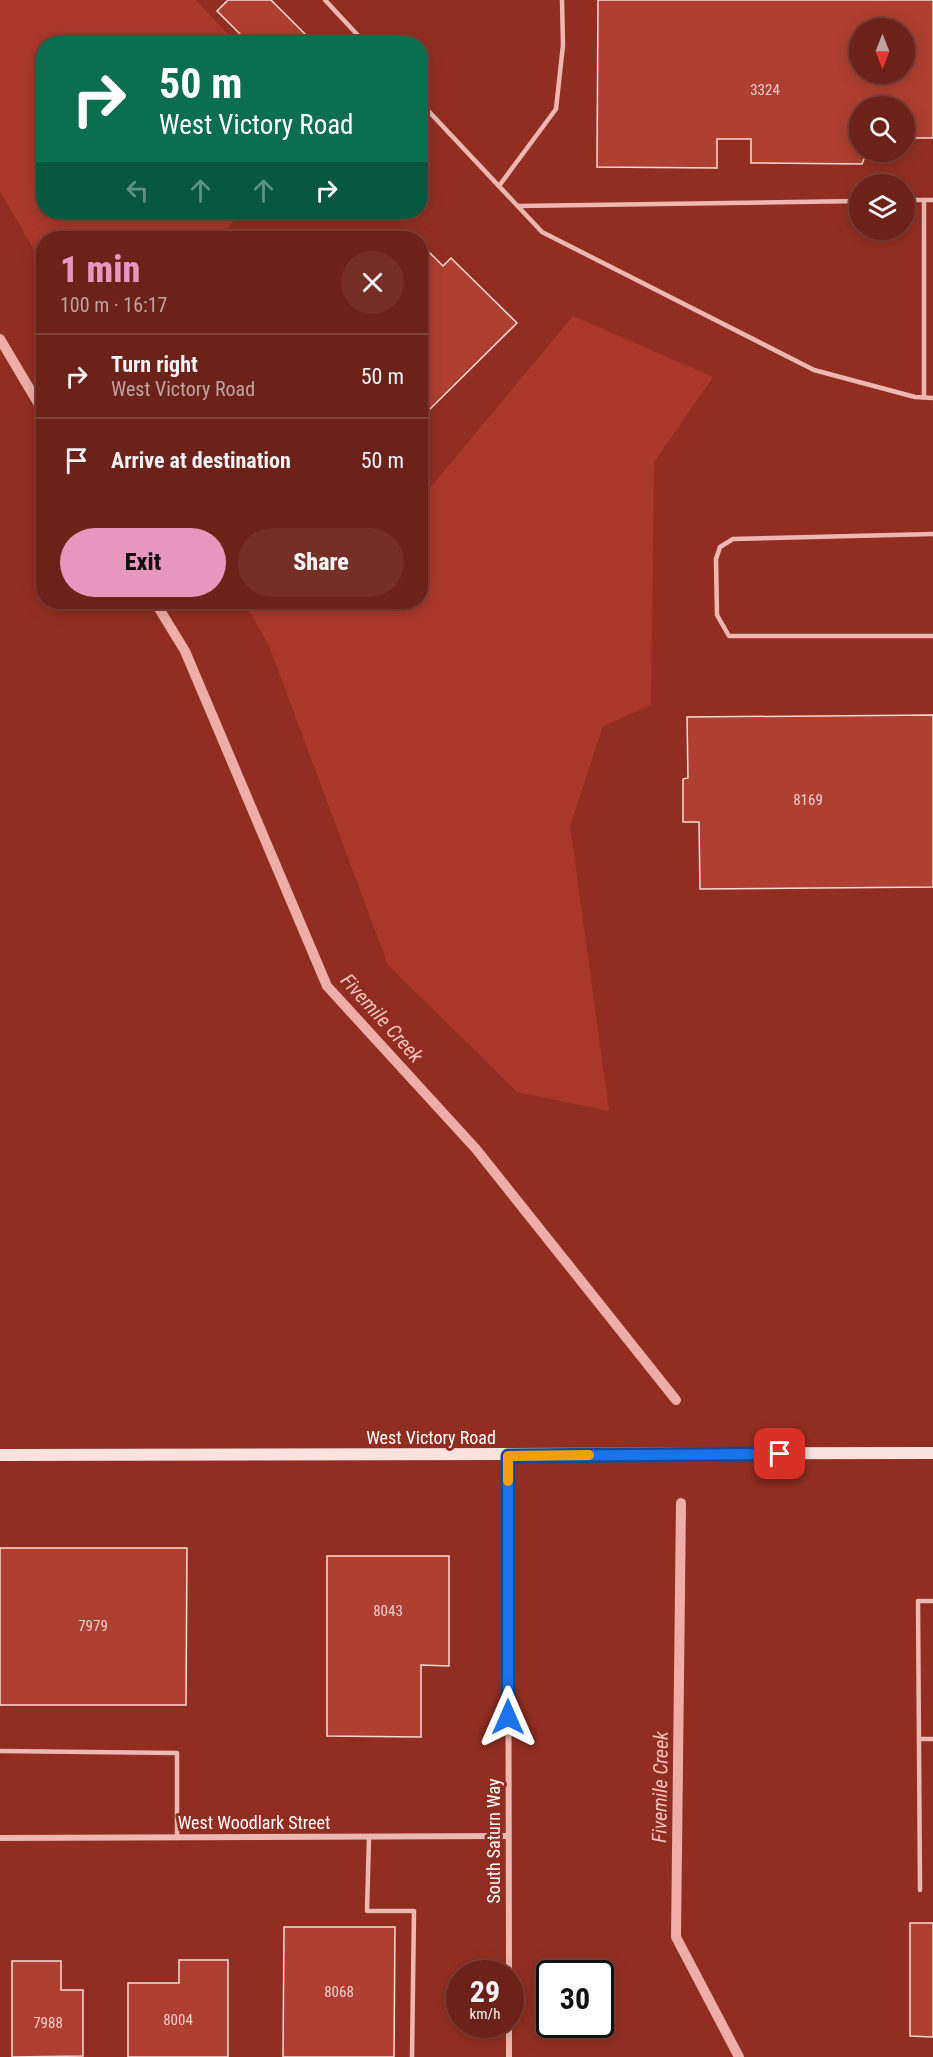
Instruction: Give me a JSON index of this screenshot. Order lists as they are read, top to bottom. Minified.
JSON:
{"streets":{"main road":["West Victory Road"],"street":["West Woodlark Street","South Saturn Way"]},"crossings":[["West Victory Road","South Saturn Way"],["West Woodlark Street","South Saturn Way"]],"water":["Fivemile Creek"],"house_numbers":["3324","8169","8043","7979","8068","8004","7988"],"north":"bottom","page":{"turn":["50 m","West Victory Road"],"heading":["1 min","100 m · 16:17"],"list":[{"name":"Turn right","note":"West Victory Road","value":"50 m"},{"name":"Arrive at destination","value":"50 m"}],"buttons":["Exit","Share"],"speed":"29 km/h","limit":"30"}}
